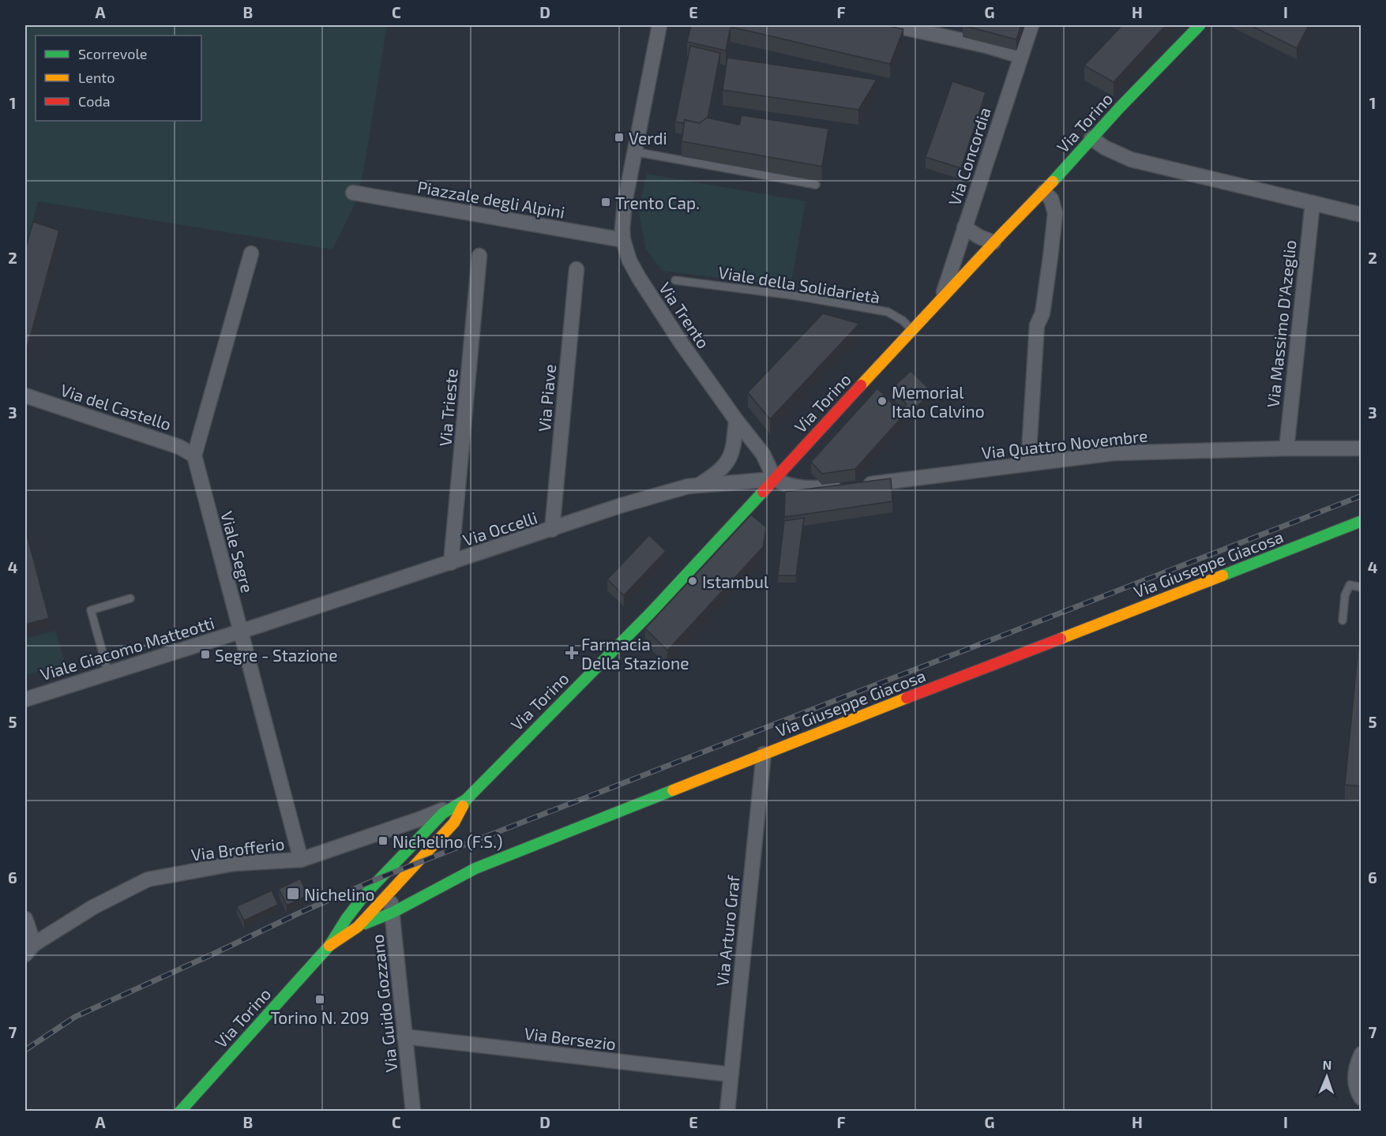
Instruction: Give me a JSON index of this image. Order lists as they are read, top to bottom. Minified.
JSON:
{"streets":{"main road":["Via Torino","Via Giuseppe Giacosa"],"street":["Via Concordia","Piazzale degli Alpini","Via Trento","Via Massimo D'Azeglio","Via Piave","Via del Castello","Via Trieste","Via Quattro Novembre","Via Occelli","Viale Segre","Viale Giacomo Matteotti","Via Brofferio","Via Arturo Graf","Via Guido Gozzano","Via Bersezio"],"lane":["Viale della Solidarietà"]},"crossings":[["Via Torino","Via Concordia"],["Via Torino","Viale della Solidarietà"],["Via Torino","Via Trento"],["Via Torino","Via Quattro Novembre"],["Via Torino","Via Occelli"],["Via Torino","Via Giuseppe Giacosa"],["Via Torino","Via Brofferio"],["Via Torino","Via Guido Gozzano"],["Piazzale degli Alpini","Via Trento"],["Via Trento","Via Quattro Novembre"],["Via Trento","Via Occelli"],["Via Massimo D'Azeglio","Via Quattro Novembre"],["Via Piave","Via Occelli"],["Via del Castello","Viale Segre"],["Via Trieste","Via Occelli"],["Via Quattro Novembre","Via Occelli"],["Via Occelli","Viale Segre"],["Via Occelli","Viale Giacomo Matteotti"],["Viale Segre","Viale Giacomo Matteotti"],["Viale Segre","Via Brofferio"],["Via Giuseppe Giacosa","Via Arturo Graf"],["Via Giuseppe Giacosa","Via Guido Gozzano"],["Via Arturo Graf","Via Bersezio"],["Via Guido Gozzano","Via Bersezio"]],"places":{"transit":["Verdi","Trento Cap.","Segre - Stazione","Nichelino (F.S.)","Nichelino","Torino N. 209"],"other":["Memorial Italo Calvino","Istambul"],"health":["Farmacia Della Stazione"]},"legend":["Scorrevole","Lento","Coda"],"north":"top","grid":{"columns":["A","B","C","D","E","F","G","H","I"],"rows":["1","2","3","4","5","6","7"]}}
